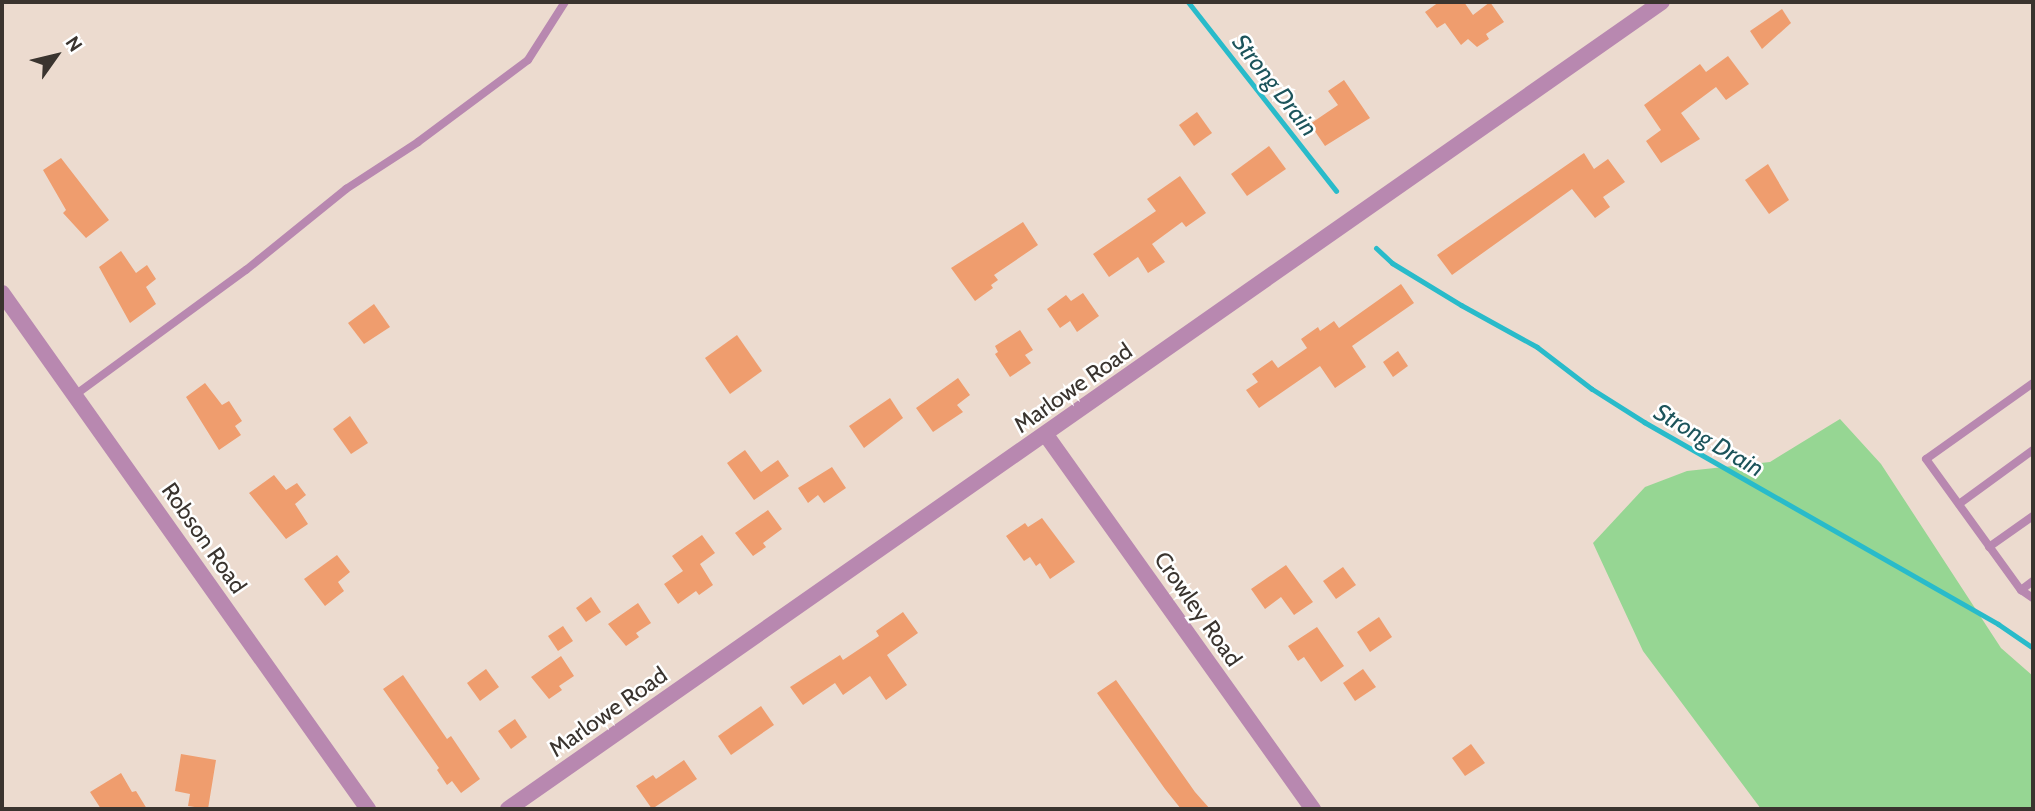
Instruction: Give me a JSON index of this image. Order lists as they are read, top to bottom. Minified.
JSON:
{"streets":{"street":["Marlowe Road","Robson Road","Crowley Road"]},"crossings":[["Marlowe Road","Crowley Road"]],"water":["Strong Drain"],"north":"top right"}
